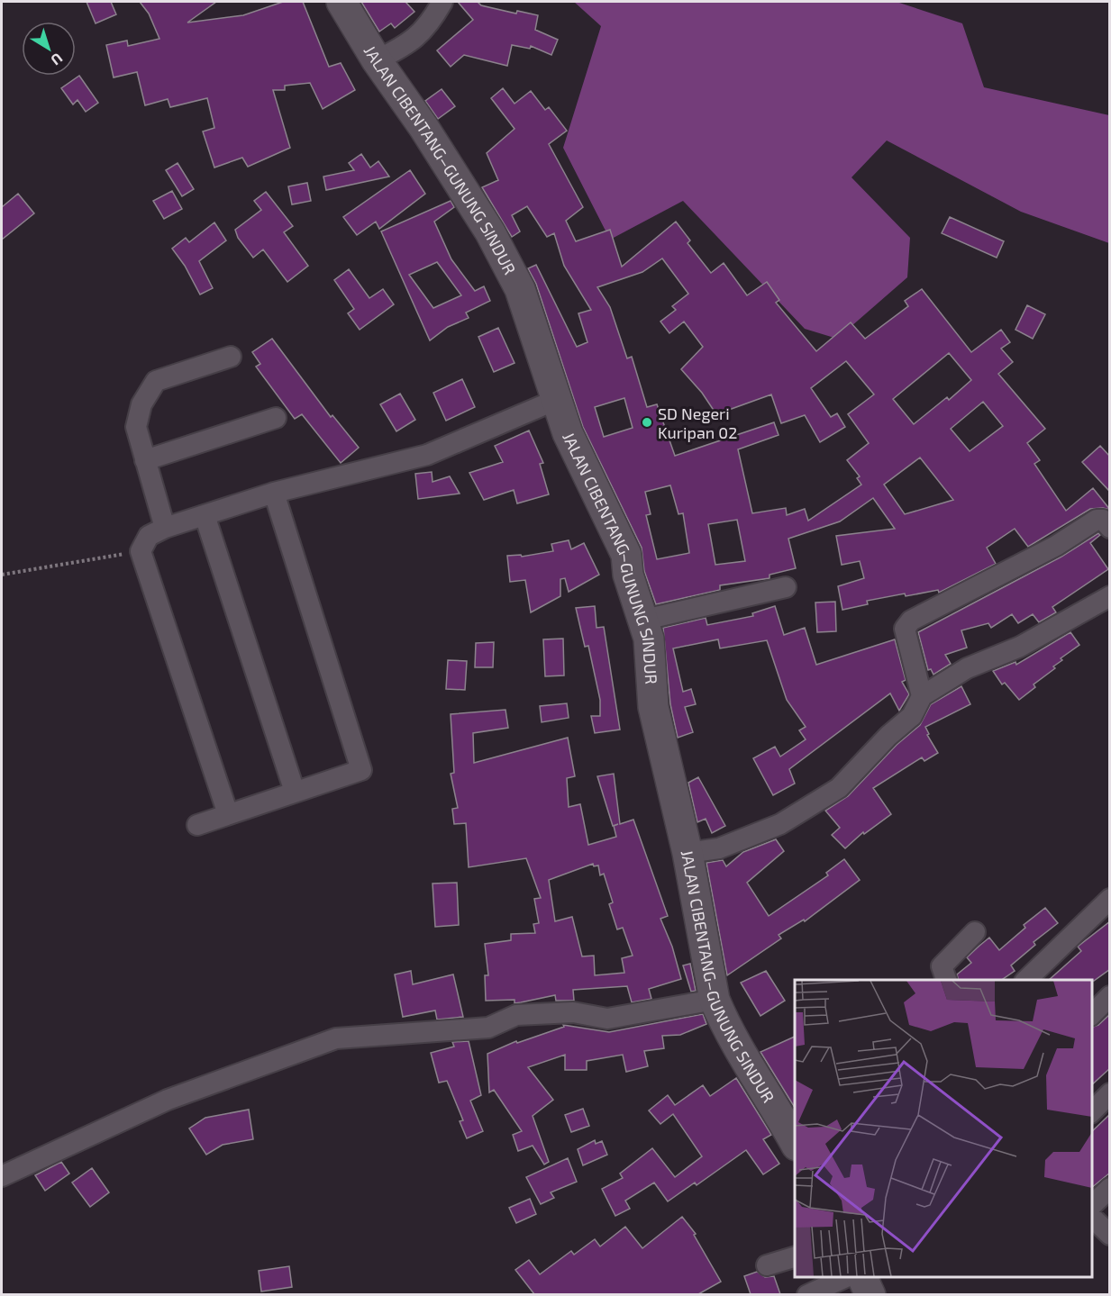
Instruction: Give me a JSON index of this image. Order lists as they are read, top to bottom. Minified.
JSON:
{"streets":{"street":["JALAN CIBENTANG–GUNUNG SINDUR"]},"places":["SD Negeri Kuripan 02"],"north":"bottom right"}
